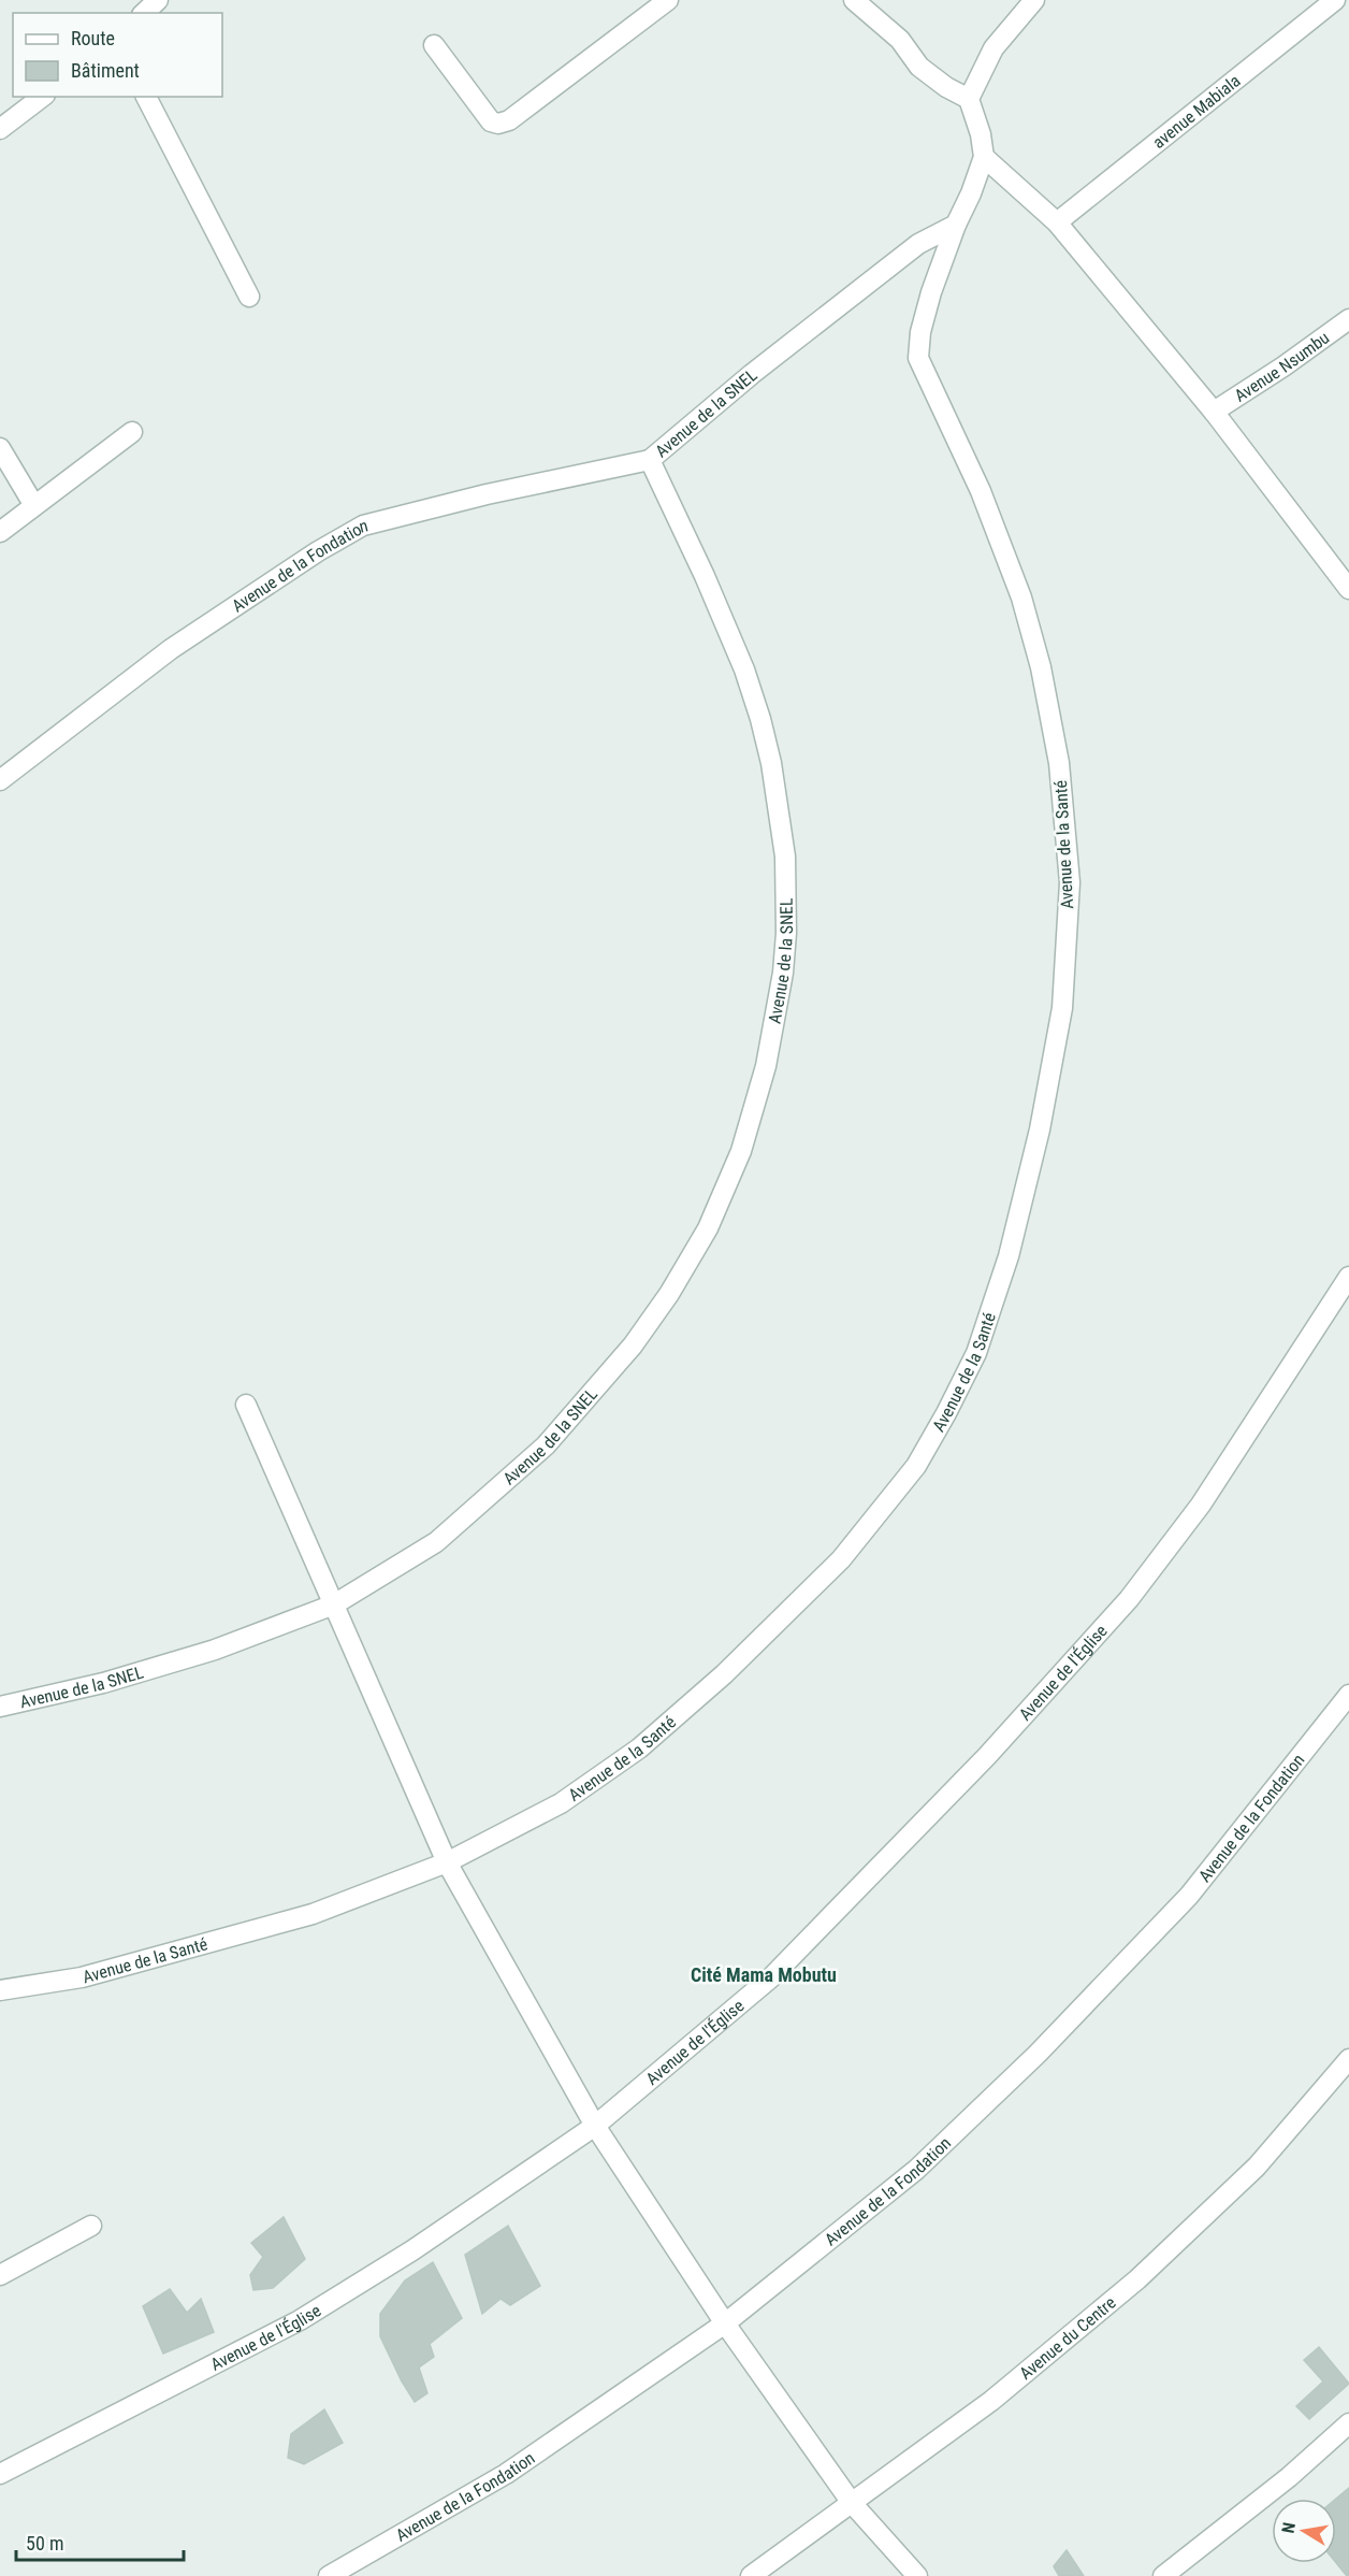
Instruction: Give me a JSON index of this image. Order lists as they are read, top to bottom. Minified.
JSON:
{"streets":{"street":["avenue Mabiala","Avenue Nsumbu","Avenue de la SNEL","Avenue de la Fondation","Avenue de la Santé","Avenue de l'Église","Avenue du Centre"]},"crossings":[["Avenue de la SNEL","Avenue de la Fondation"],["Avenue de la SNEL","Avenue de la Santé"]],"districts":["Cité Mama Mobutu"],"legend":["Route","Bâtiment"],"scale_bar":"50 m","north":"left"}
